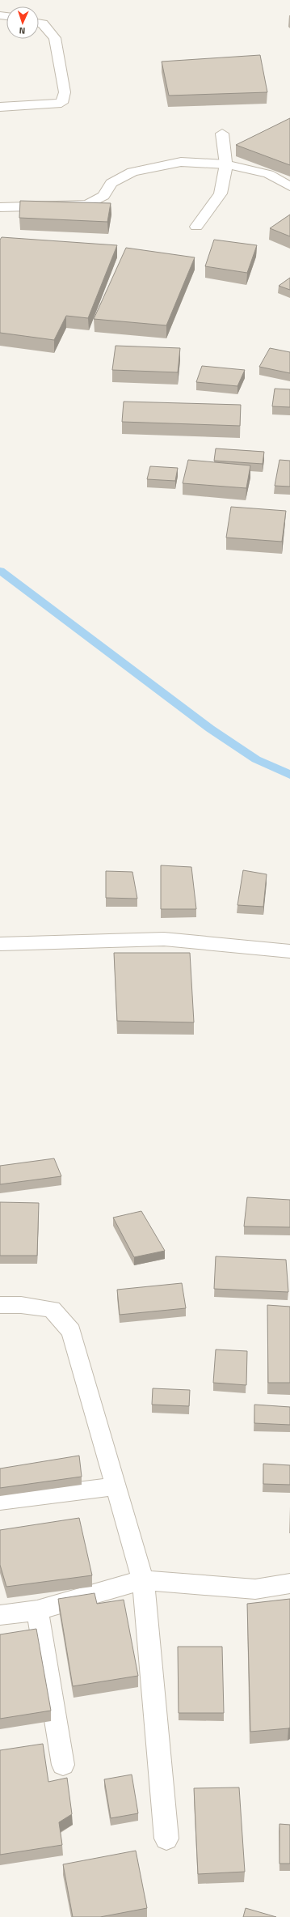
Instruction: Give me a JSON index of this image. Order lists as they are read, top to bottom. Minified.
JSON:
{"north":"bottom"}
